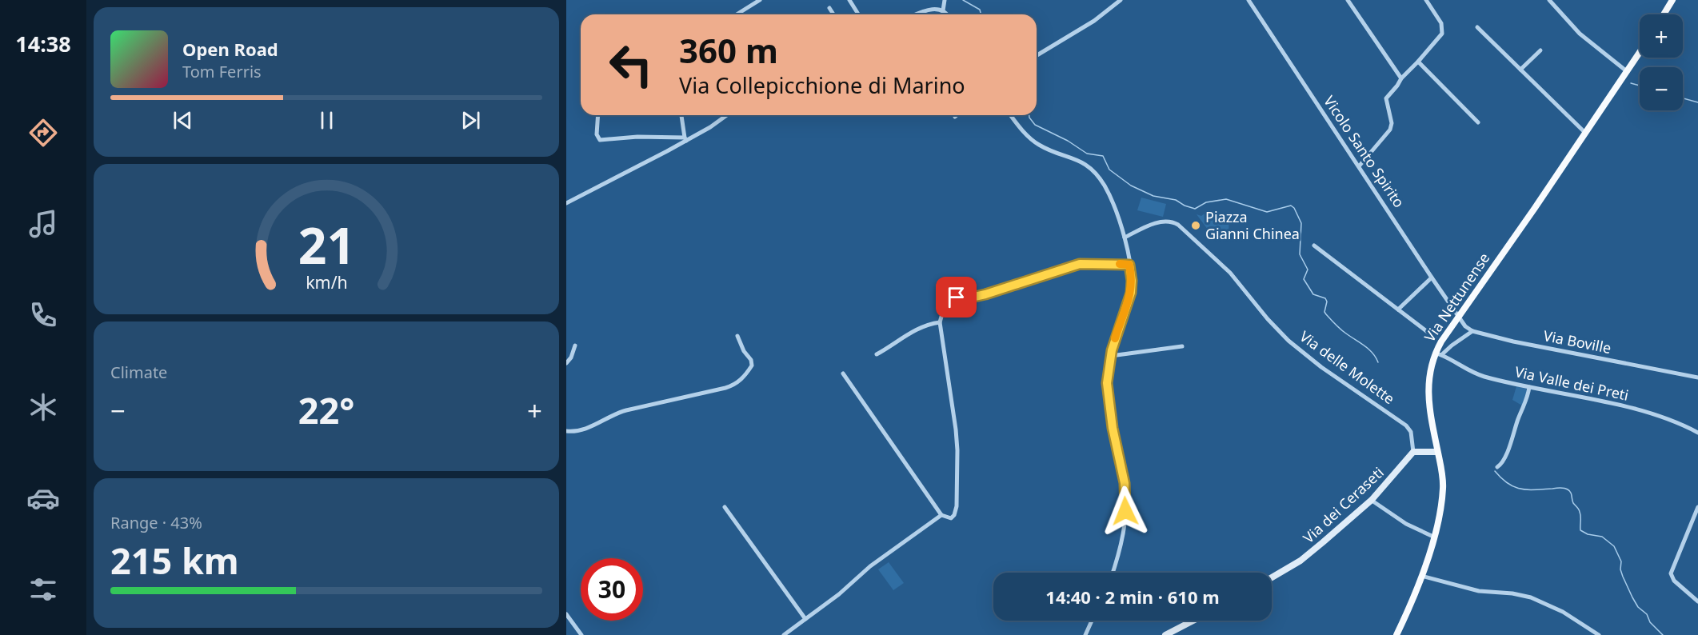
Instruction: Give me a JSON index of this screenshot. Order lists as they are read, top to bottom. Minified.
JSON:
{"streets":{"main road":["Via Nettunense"],"street":["Vicolo Santo Spirito","Via Boville","Via delle Molette","Via Valle dei Preti","Via dei Ceraseti"]},"crossings":[["Vicolo Santo Spirito","Via Nettunense"],["Via Nettunense","Via Valle dei Preti"],["Via delle Molette","Via dei Ceraseti"]],"places":["Piazza Gianni Chinea"],"page":{"tabs":"14:38","map_buttons":["+","−"],"turn":["360 m","Via Collepicchione di Marino"],"song":["Open Road","Tom Ferris"],"tile":["Climate",["Range · 43%","215 km"]],"heat":["−","22°","+"],"limit":"30","trip":"14:40 · 2 min · 610 m","gauge":["21","km/h"]}}
